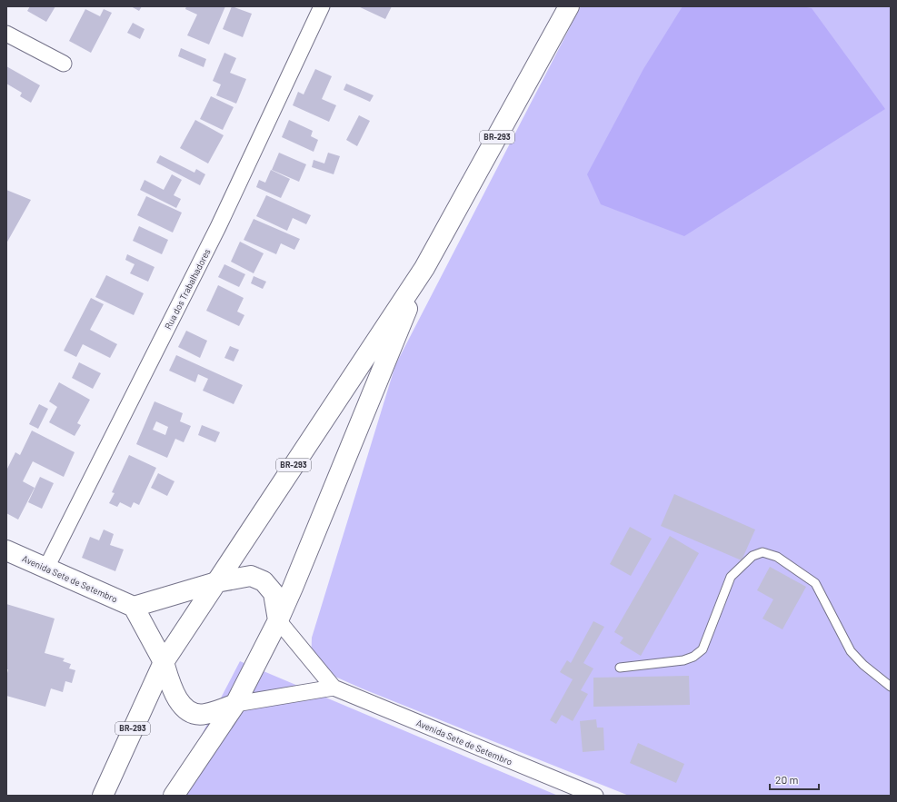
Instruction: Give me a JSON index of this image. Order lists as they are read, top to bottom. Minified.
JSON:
{"streets":{"main road":["BR-293","Avenida Sete de Setembro"],"street":["Rua dos Trabalhadores"]},"crossings":[["BR-293","Avenida Sete de Setembro"],["Rua dos Trabalhadores","Avenida Sete de Setembro"]],"scale_bar":"20 m"}
